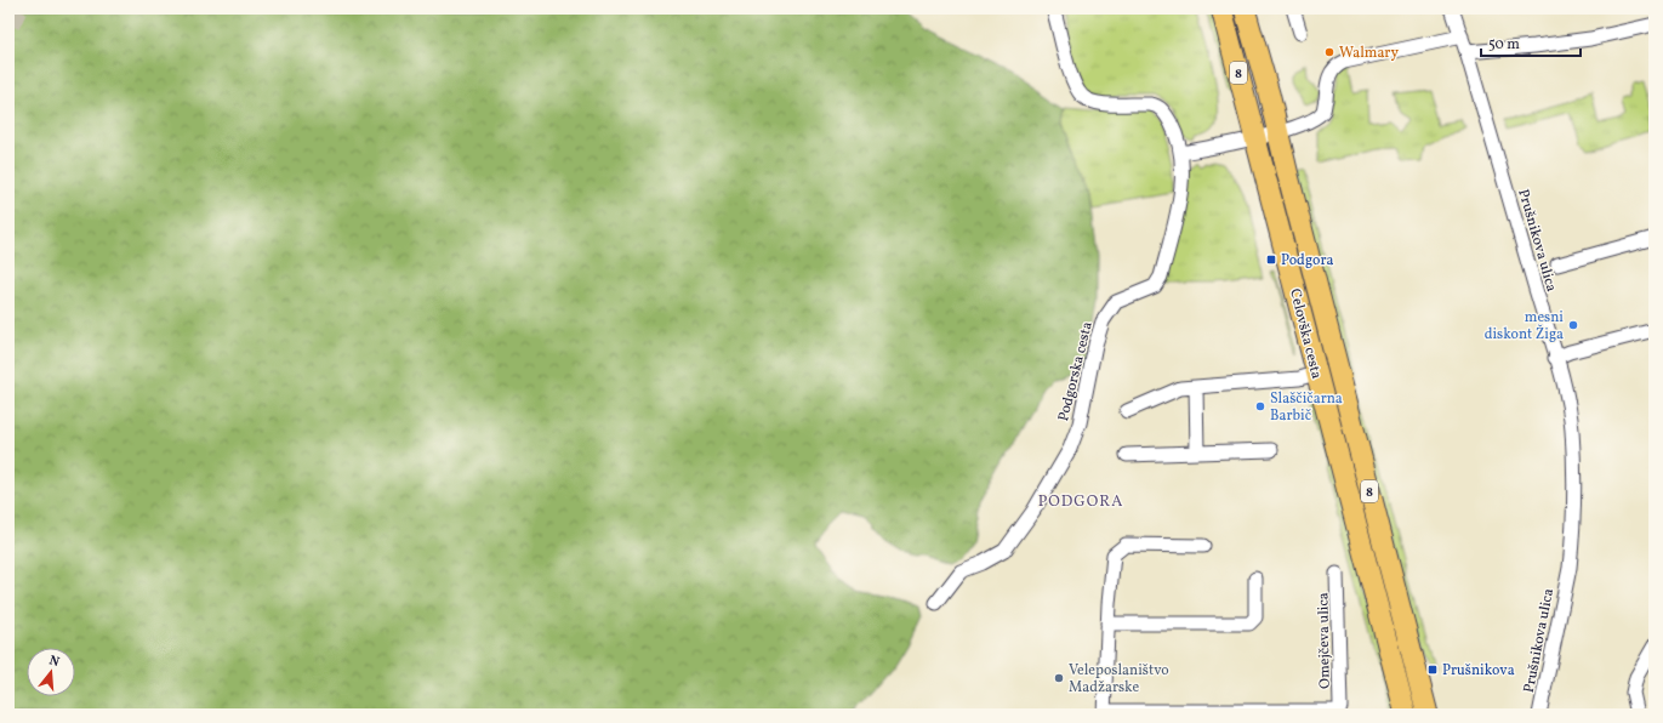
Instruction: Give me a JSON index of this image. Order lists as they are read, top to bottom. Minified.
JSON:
{"streets":{"main road":["8","Celovška cesta"],"street":["Prušnikova ulica","Podgorska cesta","Omejčeva ulica"]},"districts":["PODGORA"],"places":{"other":["Walmary","mesni diskont Žiga","Slaščičarna Barbič","Veleposlaništvo Madžarske"],"transit":["Podgora","Prušnikova"]},"scale_bar":"50 m","north":"top"}
